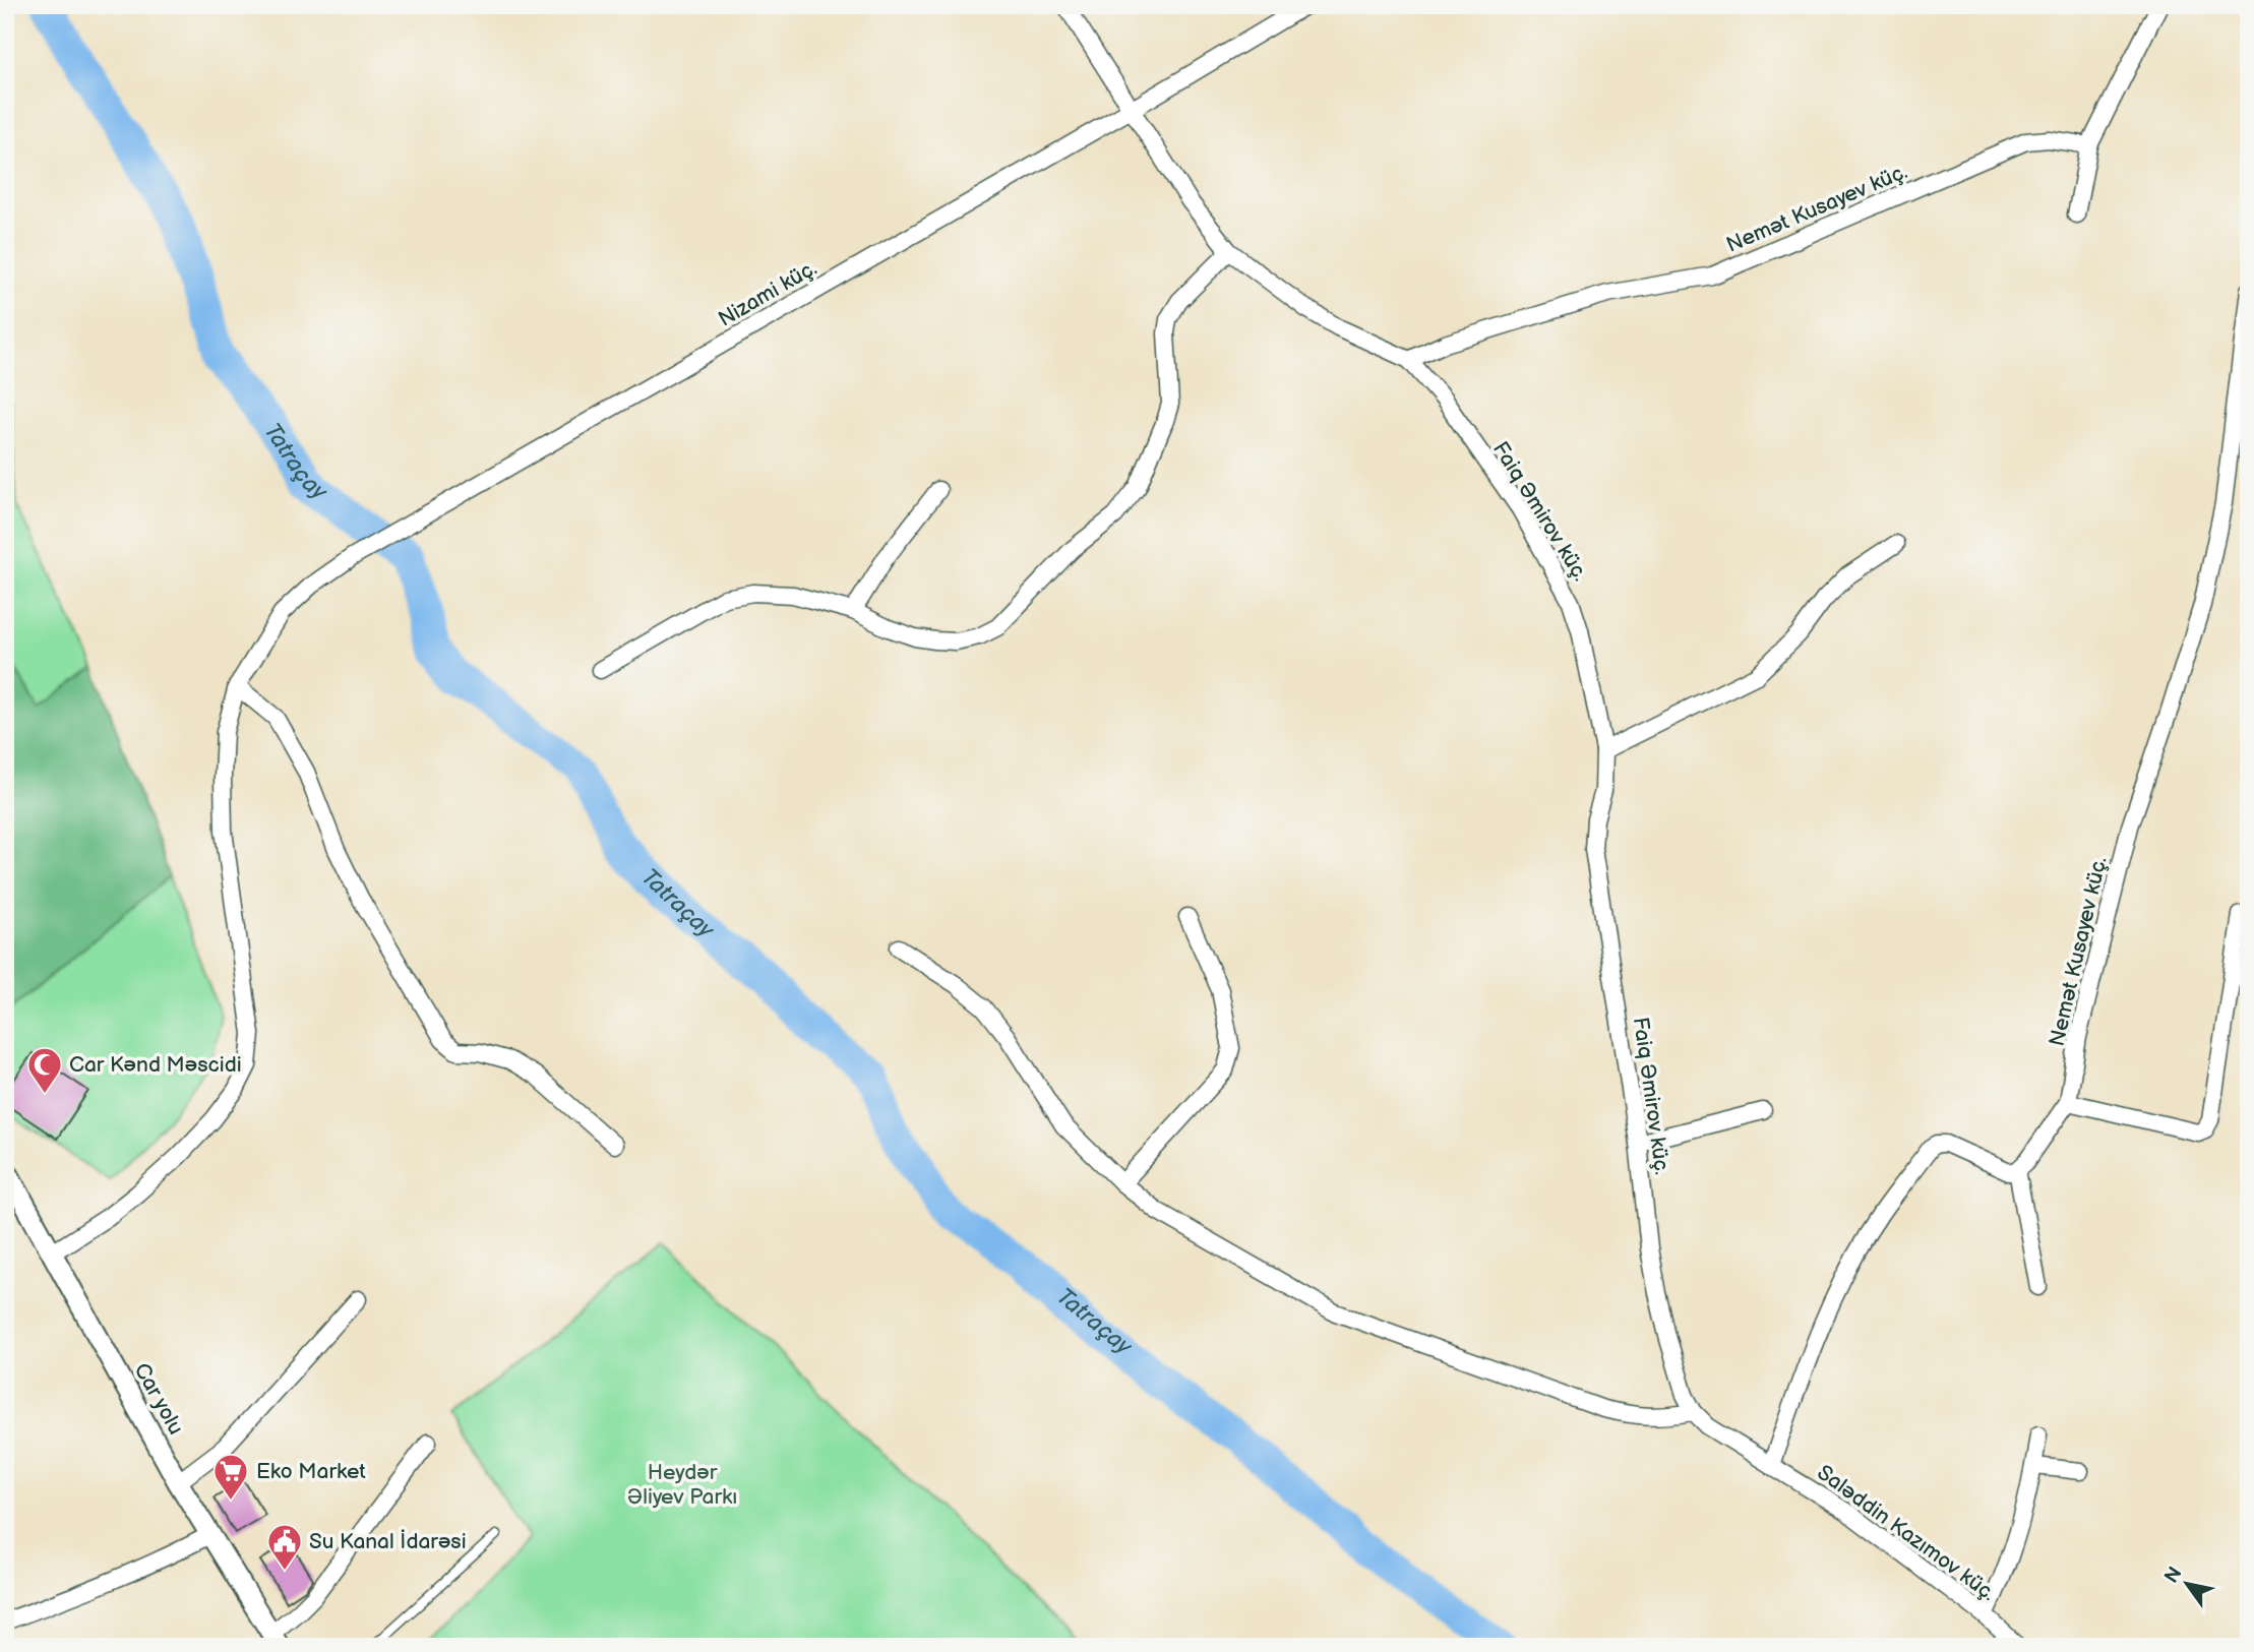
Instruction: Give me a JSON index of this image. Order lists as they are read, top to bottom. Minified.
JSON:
{"streets":{"street":["Nemət Kusayev küç.","Nizami küç.","Faiq Əmirov küç.","Car yolu","Saləddin Kazımov küç."]},"crossings":[["Nemət Kusayev küç.","Faiq Əmirov küç."],["Nizami küç.","Faiq Əmirov küç."],["Nizami küç.","Car yolu"],["Faiq Əmirov küç.","Saləddin Kazımov küç."]],"water":["Tatraçay"],"parks":["Heydər Əliyev Parkı"],"places":{"mosque":["Car Kənd Məscidi"],"supermarket":["Eko Market"],"public building":["Su Kanal İdarəsi"]},"north":"top left"}
